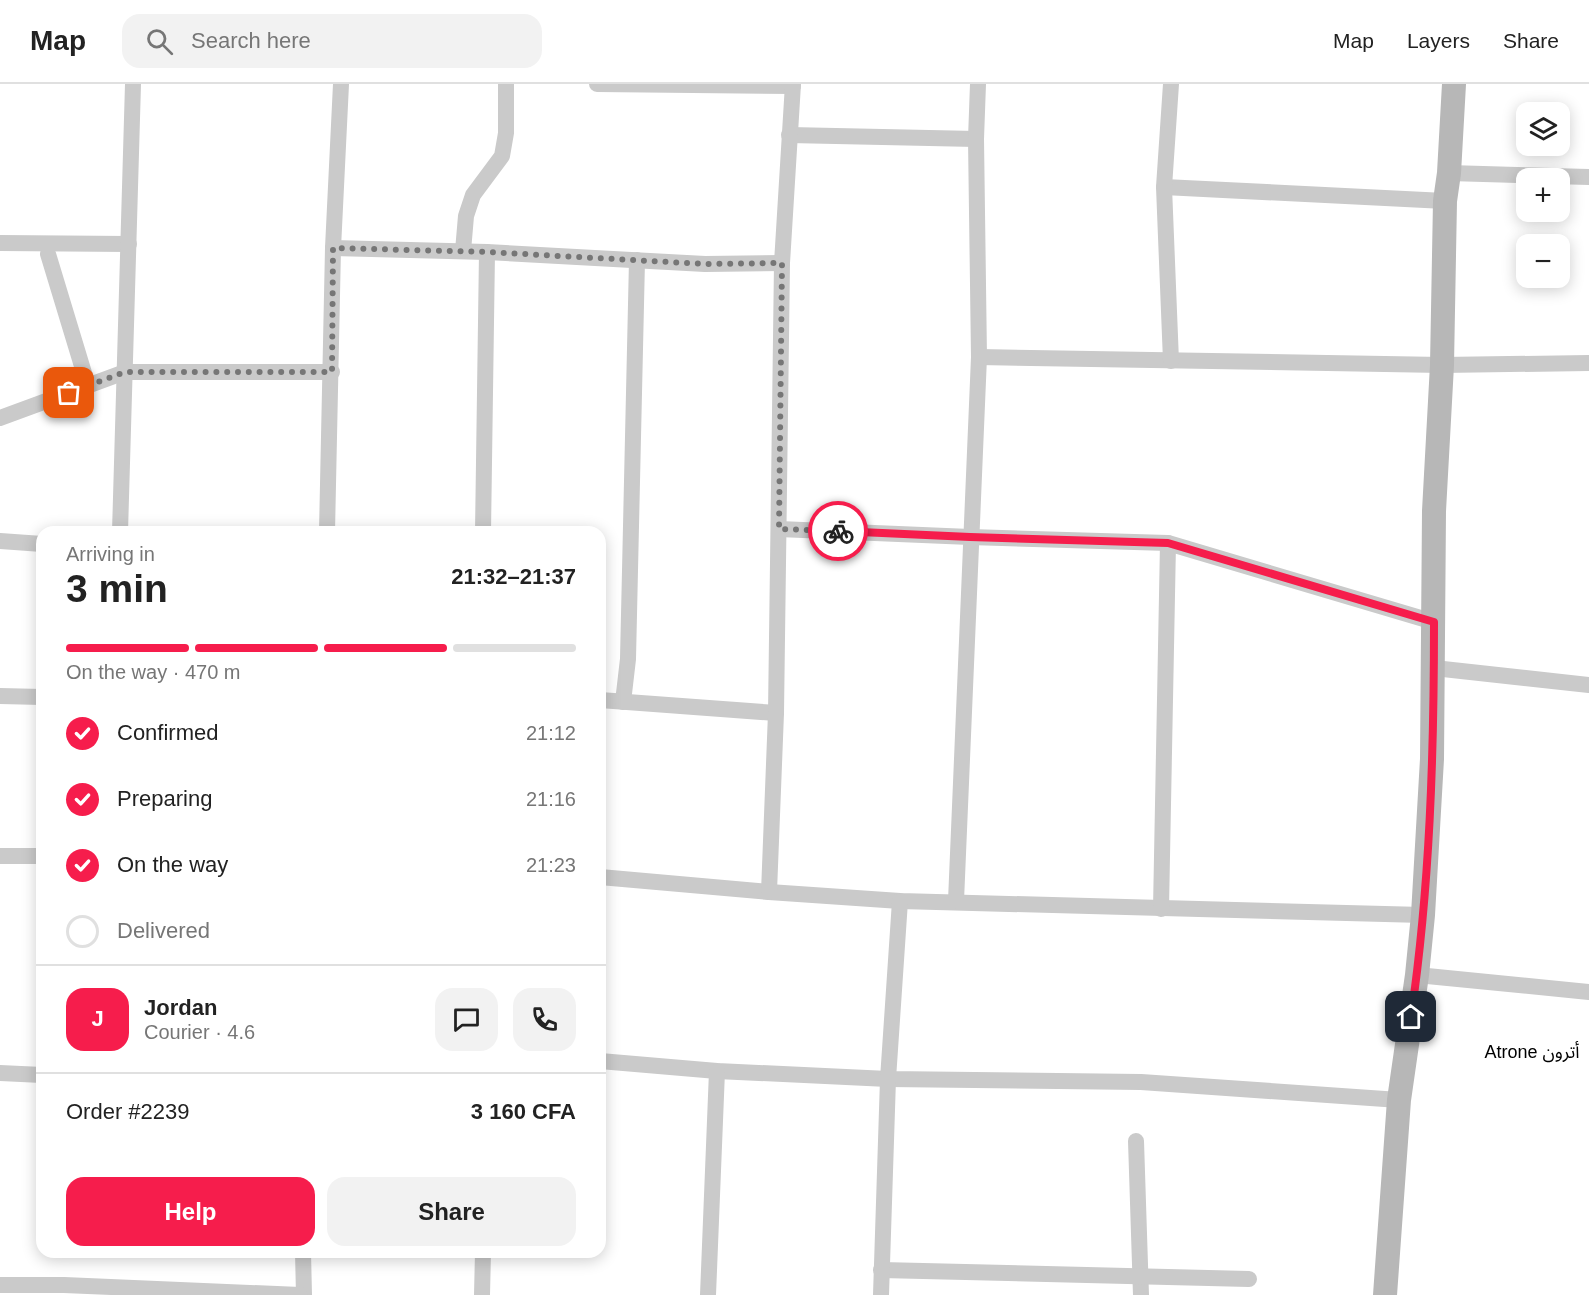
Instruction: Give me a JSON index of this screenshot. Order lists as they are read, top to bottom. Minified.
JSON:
{"districts":["Atrone أترون"],"page":{"header":"Map","search":"Search here","nav":["Map","Layers","Share"],"map_buttons":["+","−"],"heading":["3 min","Arriving in","21:32–21:37"],"panel":["Jordan","Courier · 4.6","Order #2239","3 160 CFA"],"bar":"On the way · 470 m","list":[["Confirmed","21:12"],["Preparing","21:16"],["On the way","21:23"],"Delivered"],"round":"J","buttons":["Help","Share"]}}
